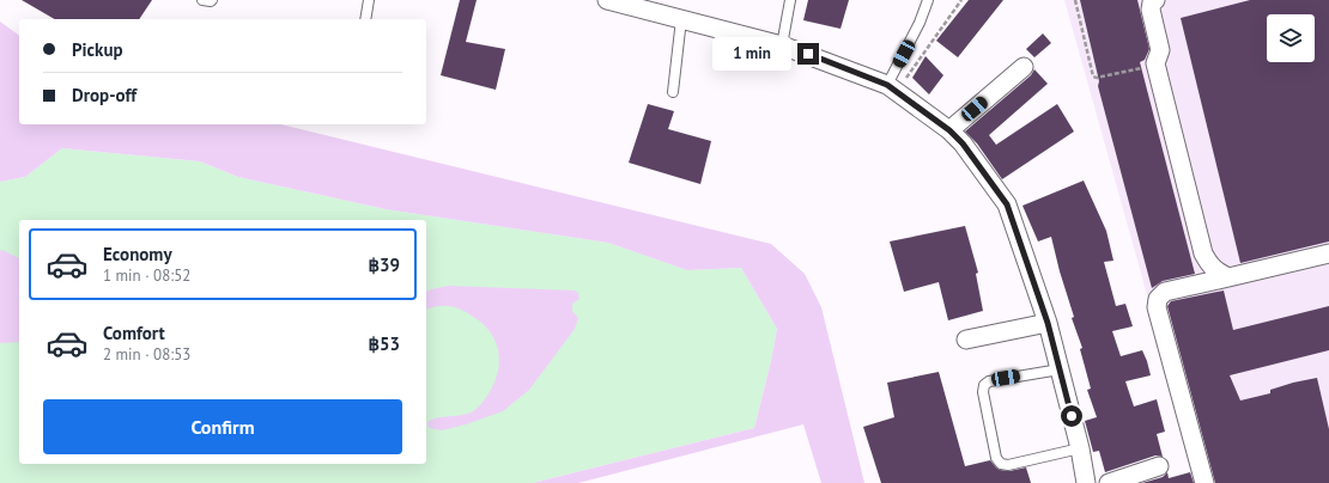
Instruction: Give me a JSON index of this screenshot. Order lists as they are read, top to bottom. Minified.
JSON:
{"page":{"banner":["Pickup","Drop-off"],"bubble":"1 min","list":[{"name":"Economy","note":"1 min · 08:52","value":"฿39"},{"name":"Comfort","note":"2 min · 08:53","value":"฿53"}],"buttons":"Confirm"}}
